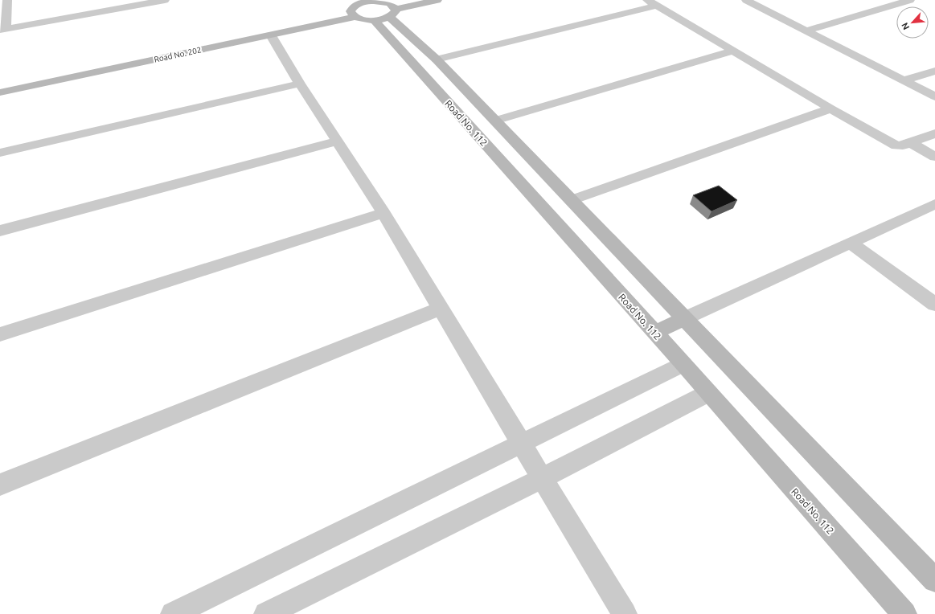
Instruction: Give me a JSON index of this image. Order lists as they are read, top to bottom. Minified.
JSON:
{"streets":{"street":["Road No. 202","Road No. 112"]},"north":"bottom left"}
